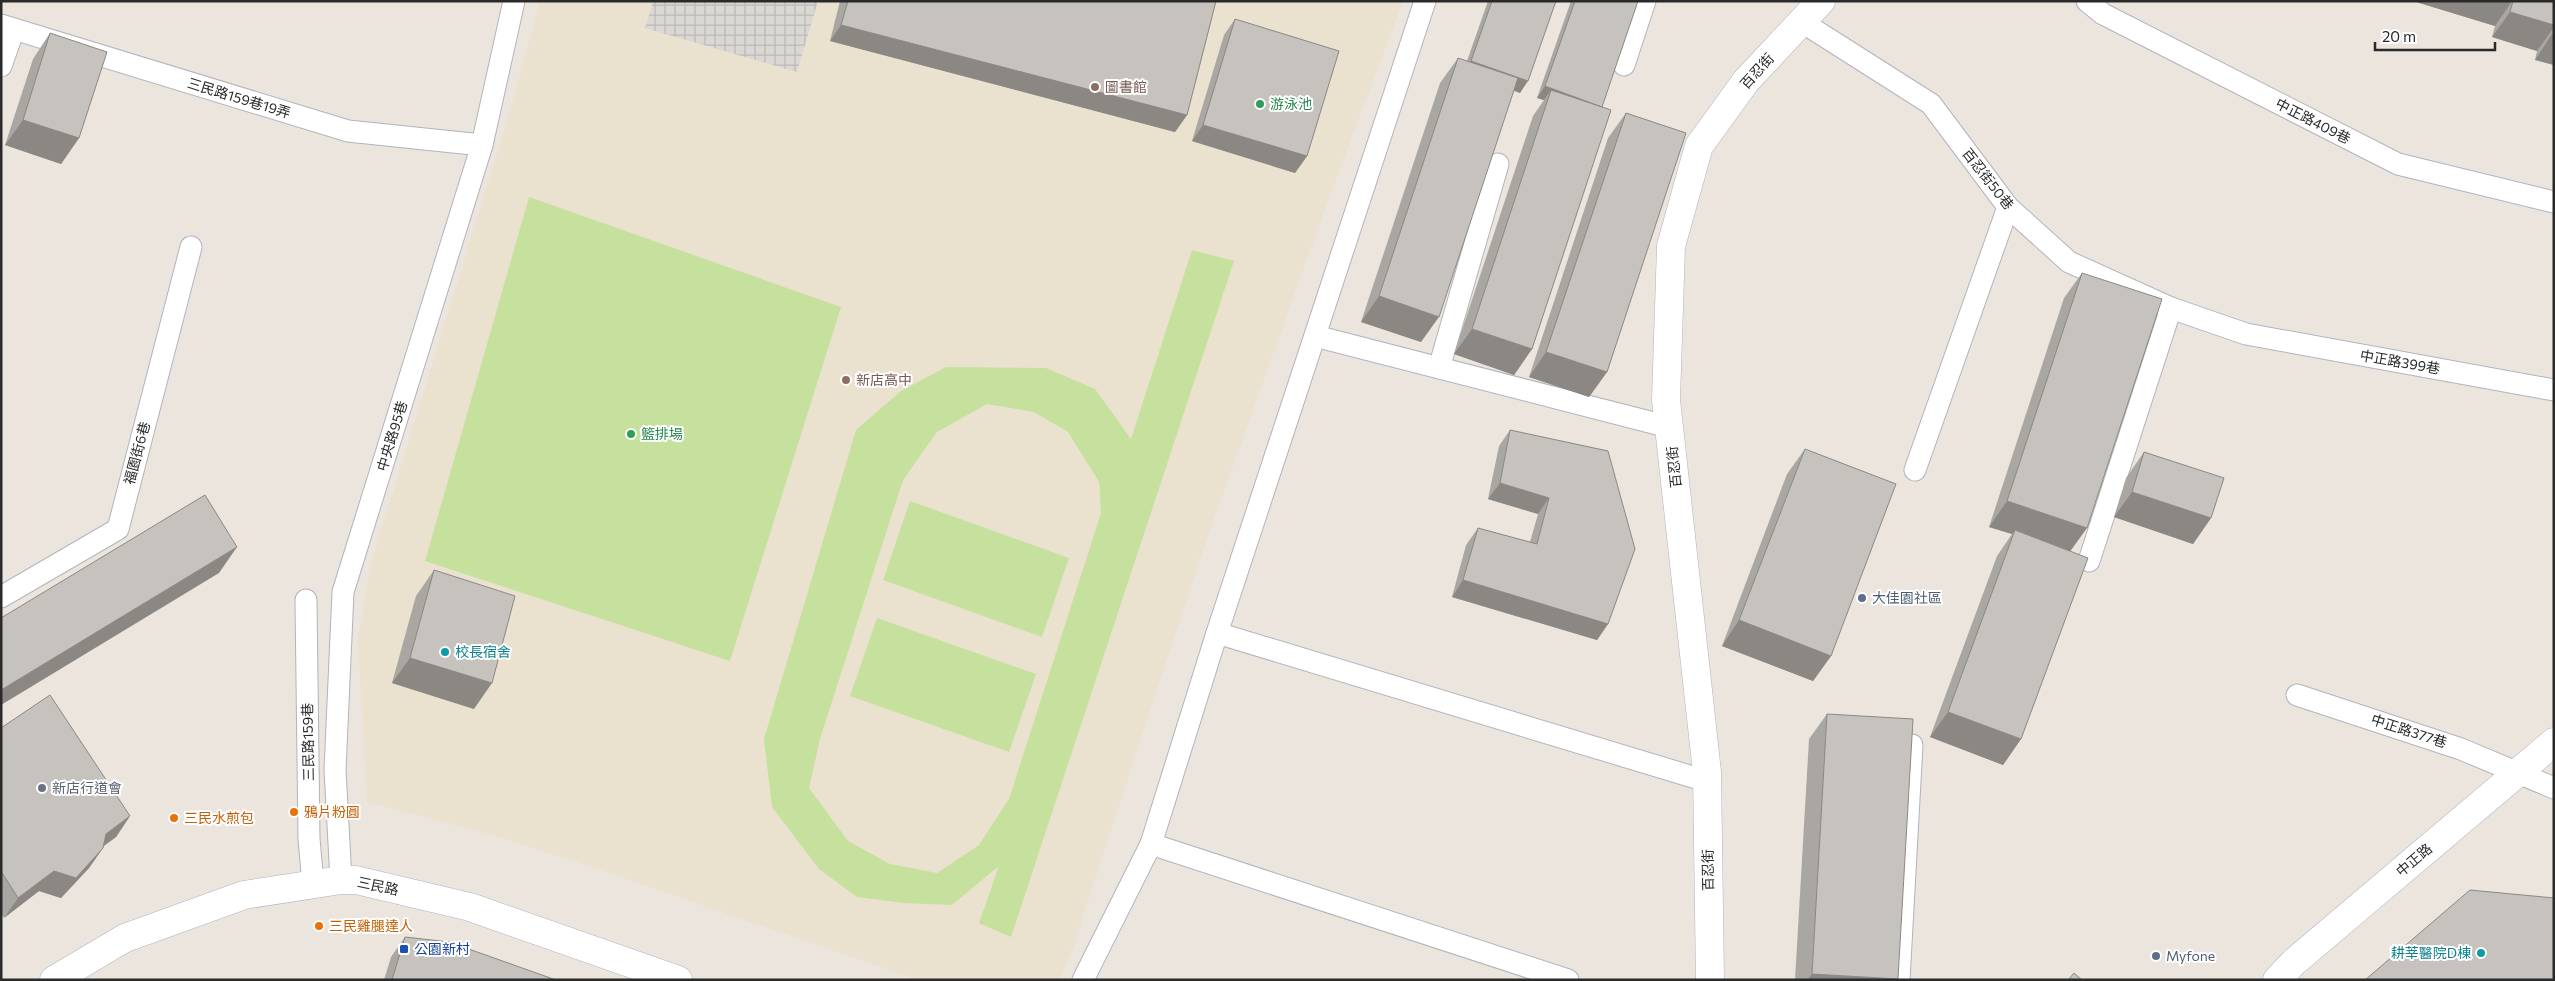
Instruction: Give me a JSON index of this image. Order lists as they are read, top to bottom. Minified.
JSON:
{"streets":{"street":["百忍街","中正路","三民路"],"lane":["三民路159巷19弄","中正路409巷","百忍街50巷","中正路399巷","中央路95巷","福園街6巷","中正路377巷","三民路159巷"]},"crossings":[["百忍街","百忍街50巷"],["三民路159巷19弄","中央路95巷"],["百忍街50巷","中正路399巷"],["中央路95巷","三民路"],["中正路377巷","中正路"],["三民路159巷","三民路"]],"places":{"other":["圖書館","游泳池","新店高中","籃排場","大佳園社區","校長宿舍","新店行道會","鴉片粉圓","三民水煎包","三民雞腿達人","耕莘醫院D棟","Myfone"],"transit":["公園新村"]},"scale_bar":"20 m"}
